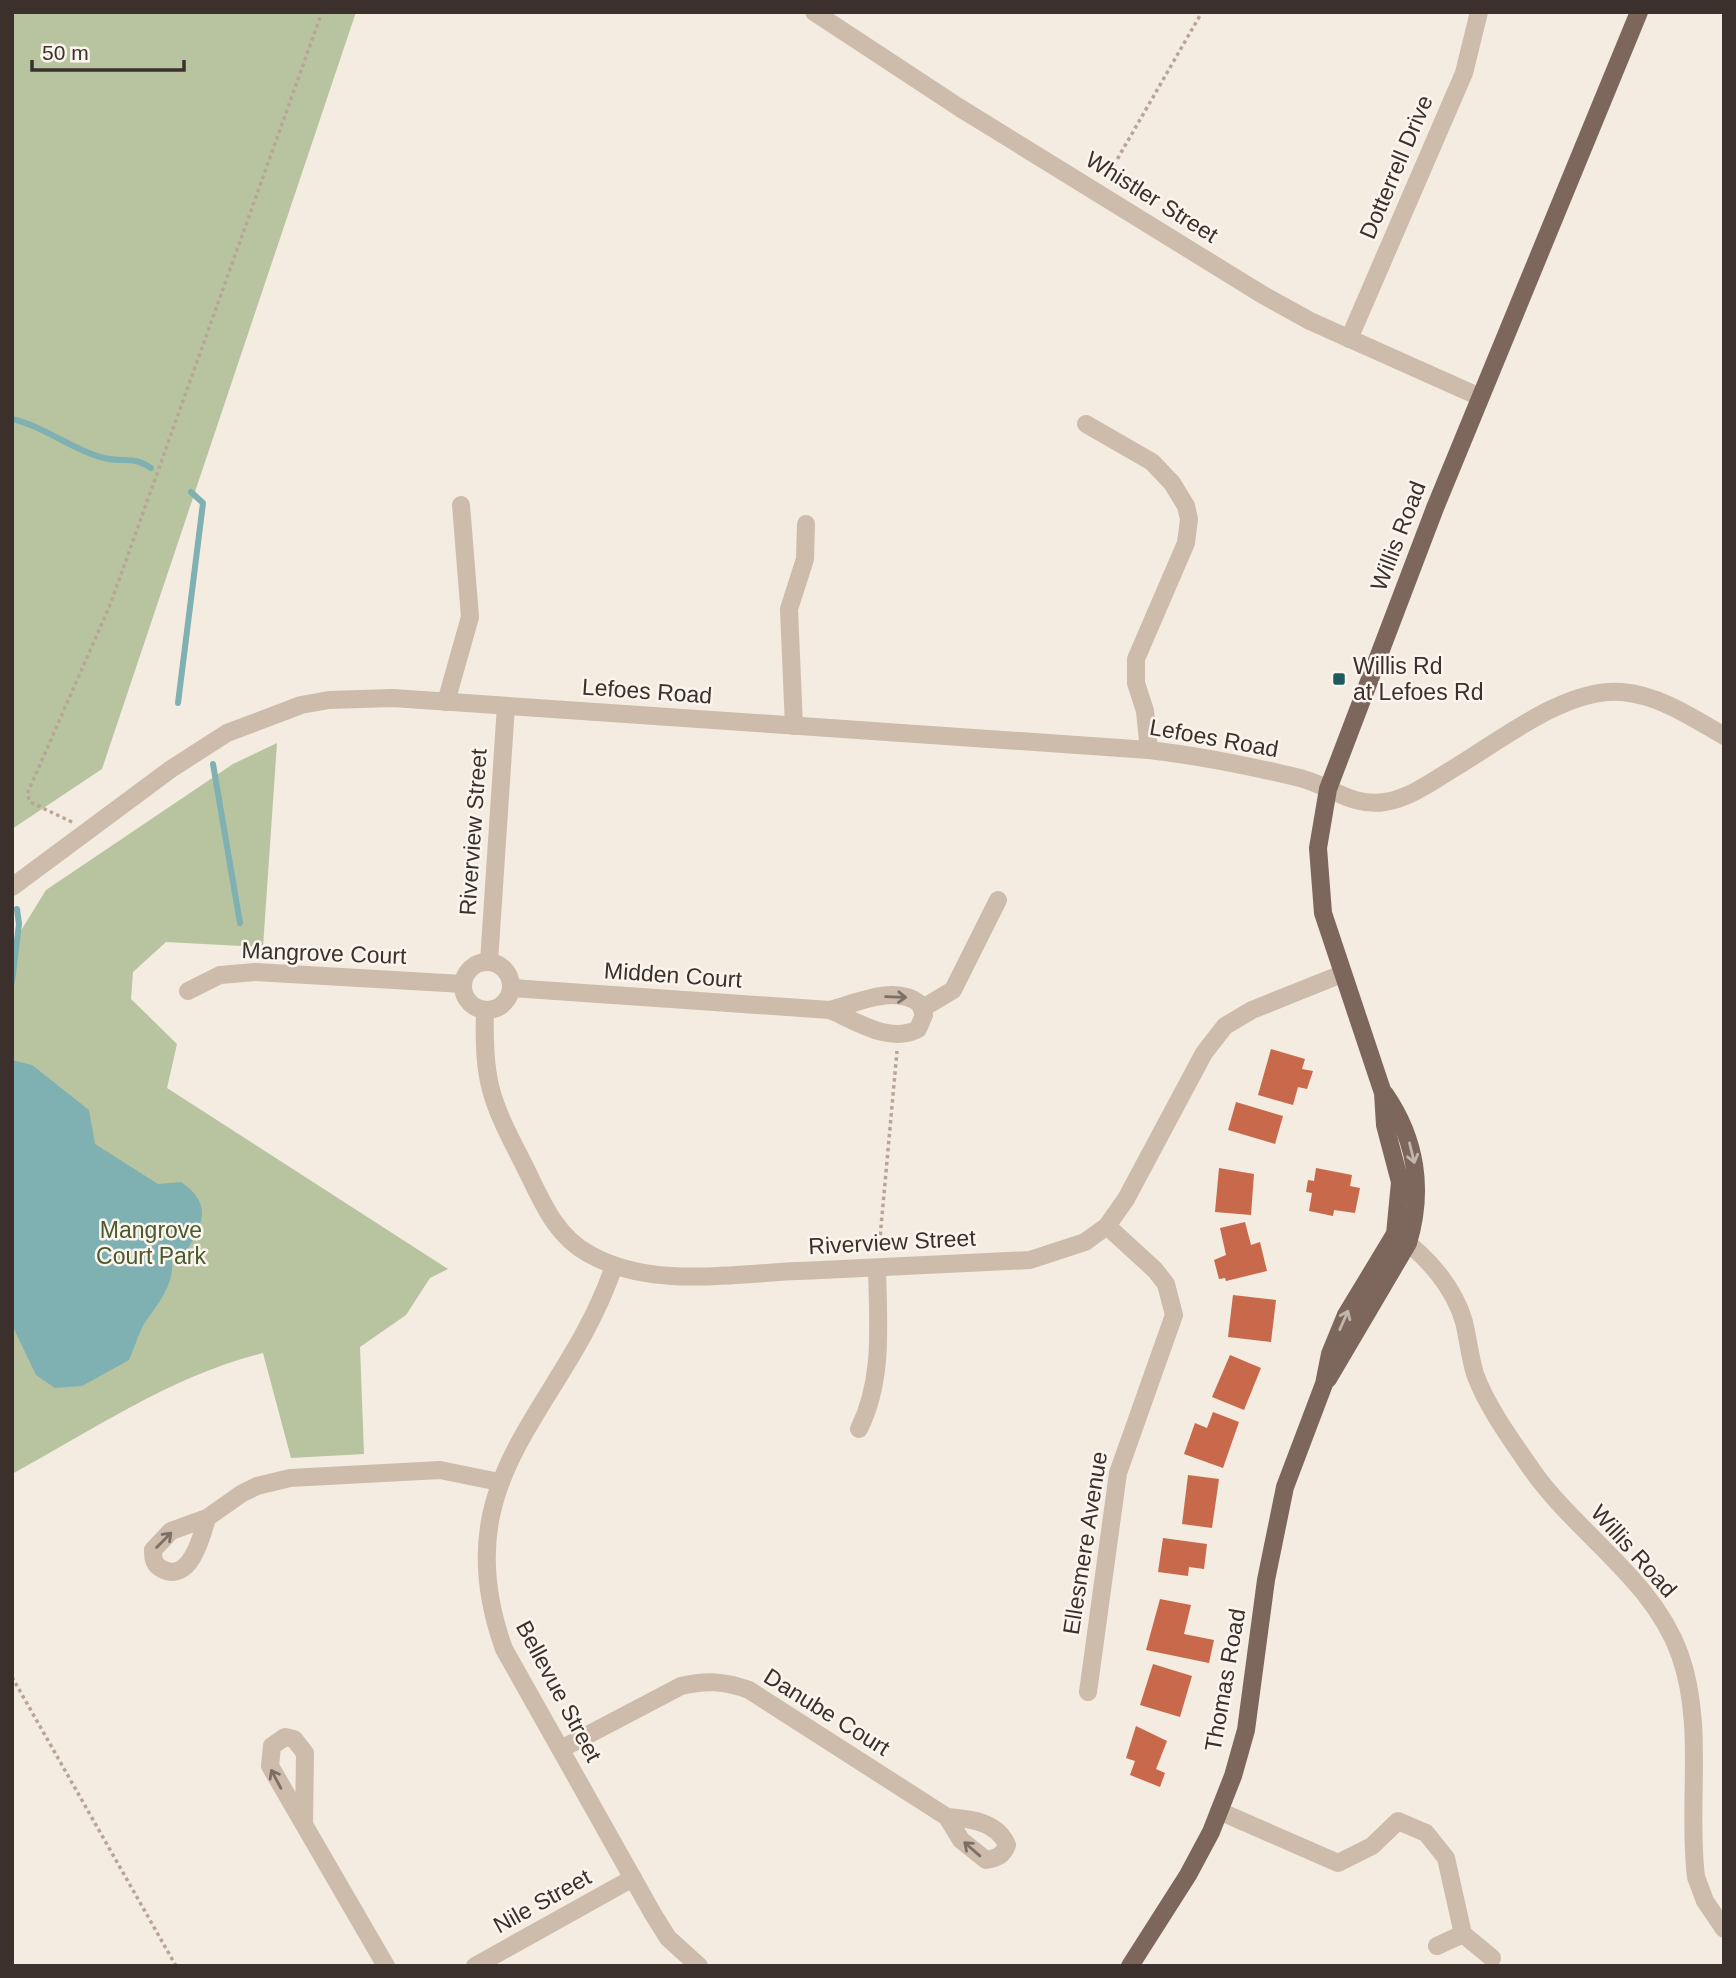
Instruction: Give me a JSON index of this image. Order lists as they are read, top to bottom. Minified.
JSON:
{"streets":{"main road":["Willis Road","Thomas Road"],"street":["Dotterrell Drive","Whistler Street","Lefoes Road","Riverview Street","Mangrove Court","Midden Court","Ellesmere Avenue","Bellevue Street","Danube Court","Nile Street"]},"crossings":[["Dotterrell Drive","Whistler Street"],["Whistler Street","Willis Road"],["Willis Road","Lefoes Road"],["Willis Road","Riverview Street"],["Willis Road","Thomas Road"],["Lefoes Road","Riverview Street"],["Riverview Street","Mangrove Court"],["Riverview Street","Midden Court"],["Riverview Street","Ellesmere Avenue"],["Riverview Street","Bellevue Street"],["Mangrove Court","Midden Court"],["Bellevue Street","Danube Court"],["Bellevue Street","Nile Street"]],"parks":["Mangrove Court Park"],"places":{"transit":["Willis Rd at Lefoes Rd"]},"scale_bar":"50 m"}
